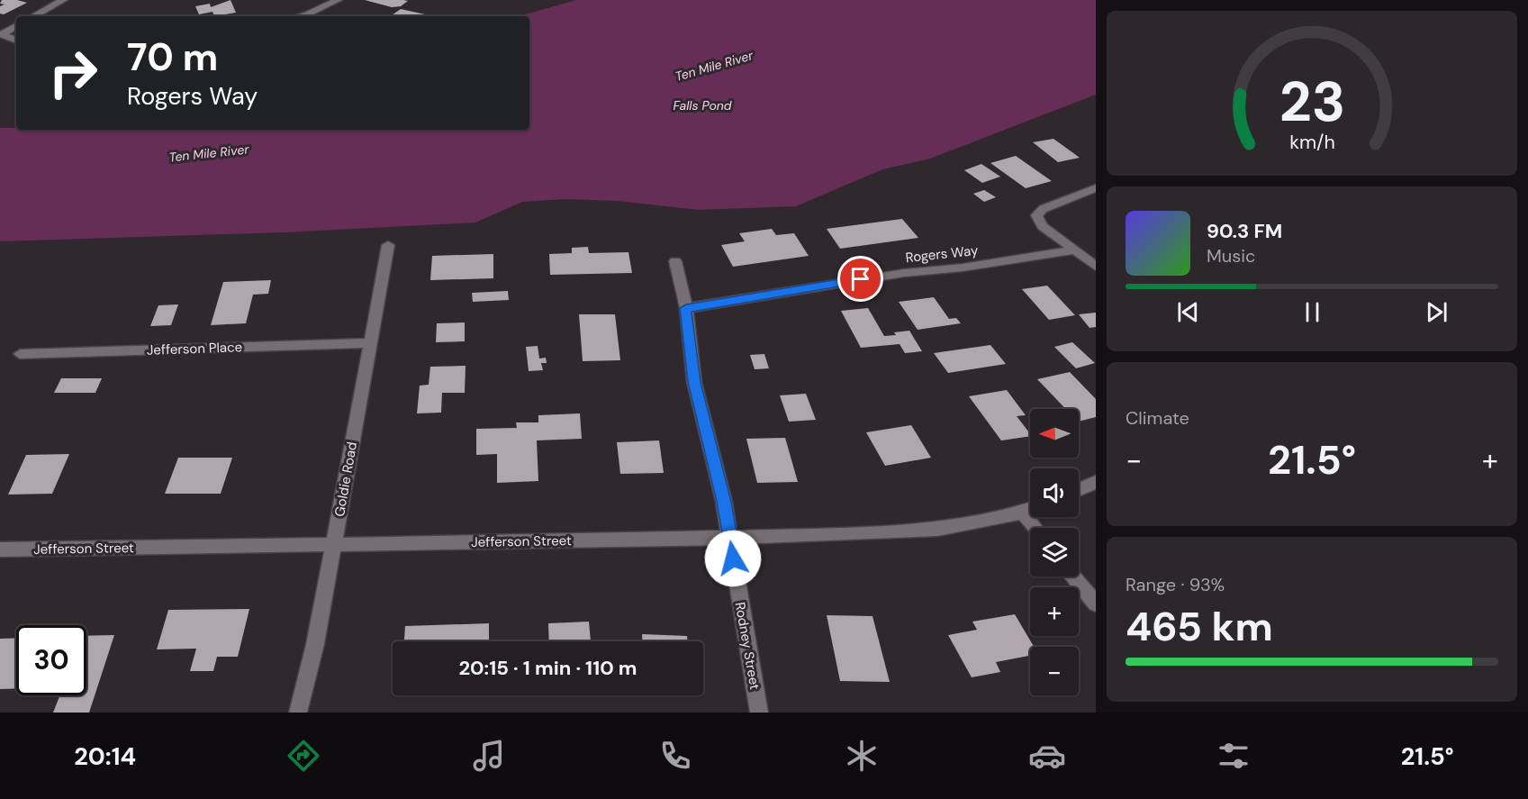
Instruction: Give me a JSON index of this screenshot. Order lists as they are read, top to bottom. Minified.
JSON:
{"streets":{"street":["Rogers Way","Jefferson Place","Goldie Road","Jefferson Street","Rodney Street"]},"crossings":[["Rogers Way","Rodney Street"],["Jefferson Place","Goldie Road"],["Goldie Road","Jefferson Street"],["Jefferson Street","Rodney Street"]],"water":["Ten Mile River","Falls Pond"],"north":"left","page":{"turn":["70 m","Rogers Way"],"song":["90.3 FM","Music"],"tile":["Climate",["Range · 93%","465 km"]],"map_buttons":["+","−"],"heat":["−","21.5°","+"],"limit":"30","trip":"20:15 · 1 min · 110 m","tabs":["20:14","21.5°"],"gauge":["23","km/h"]}}
